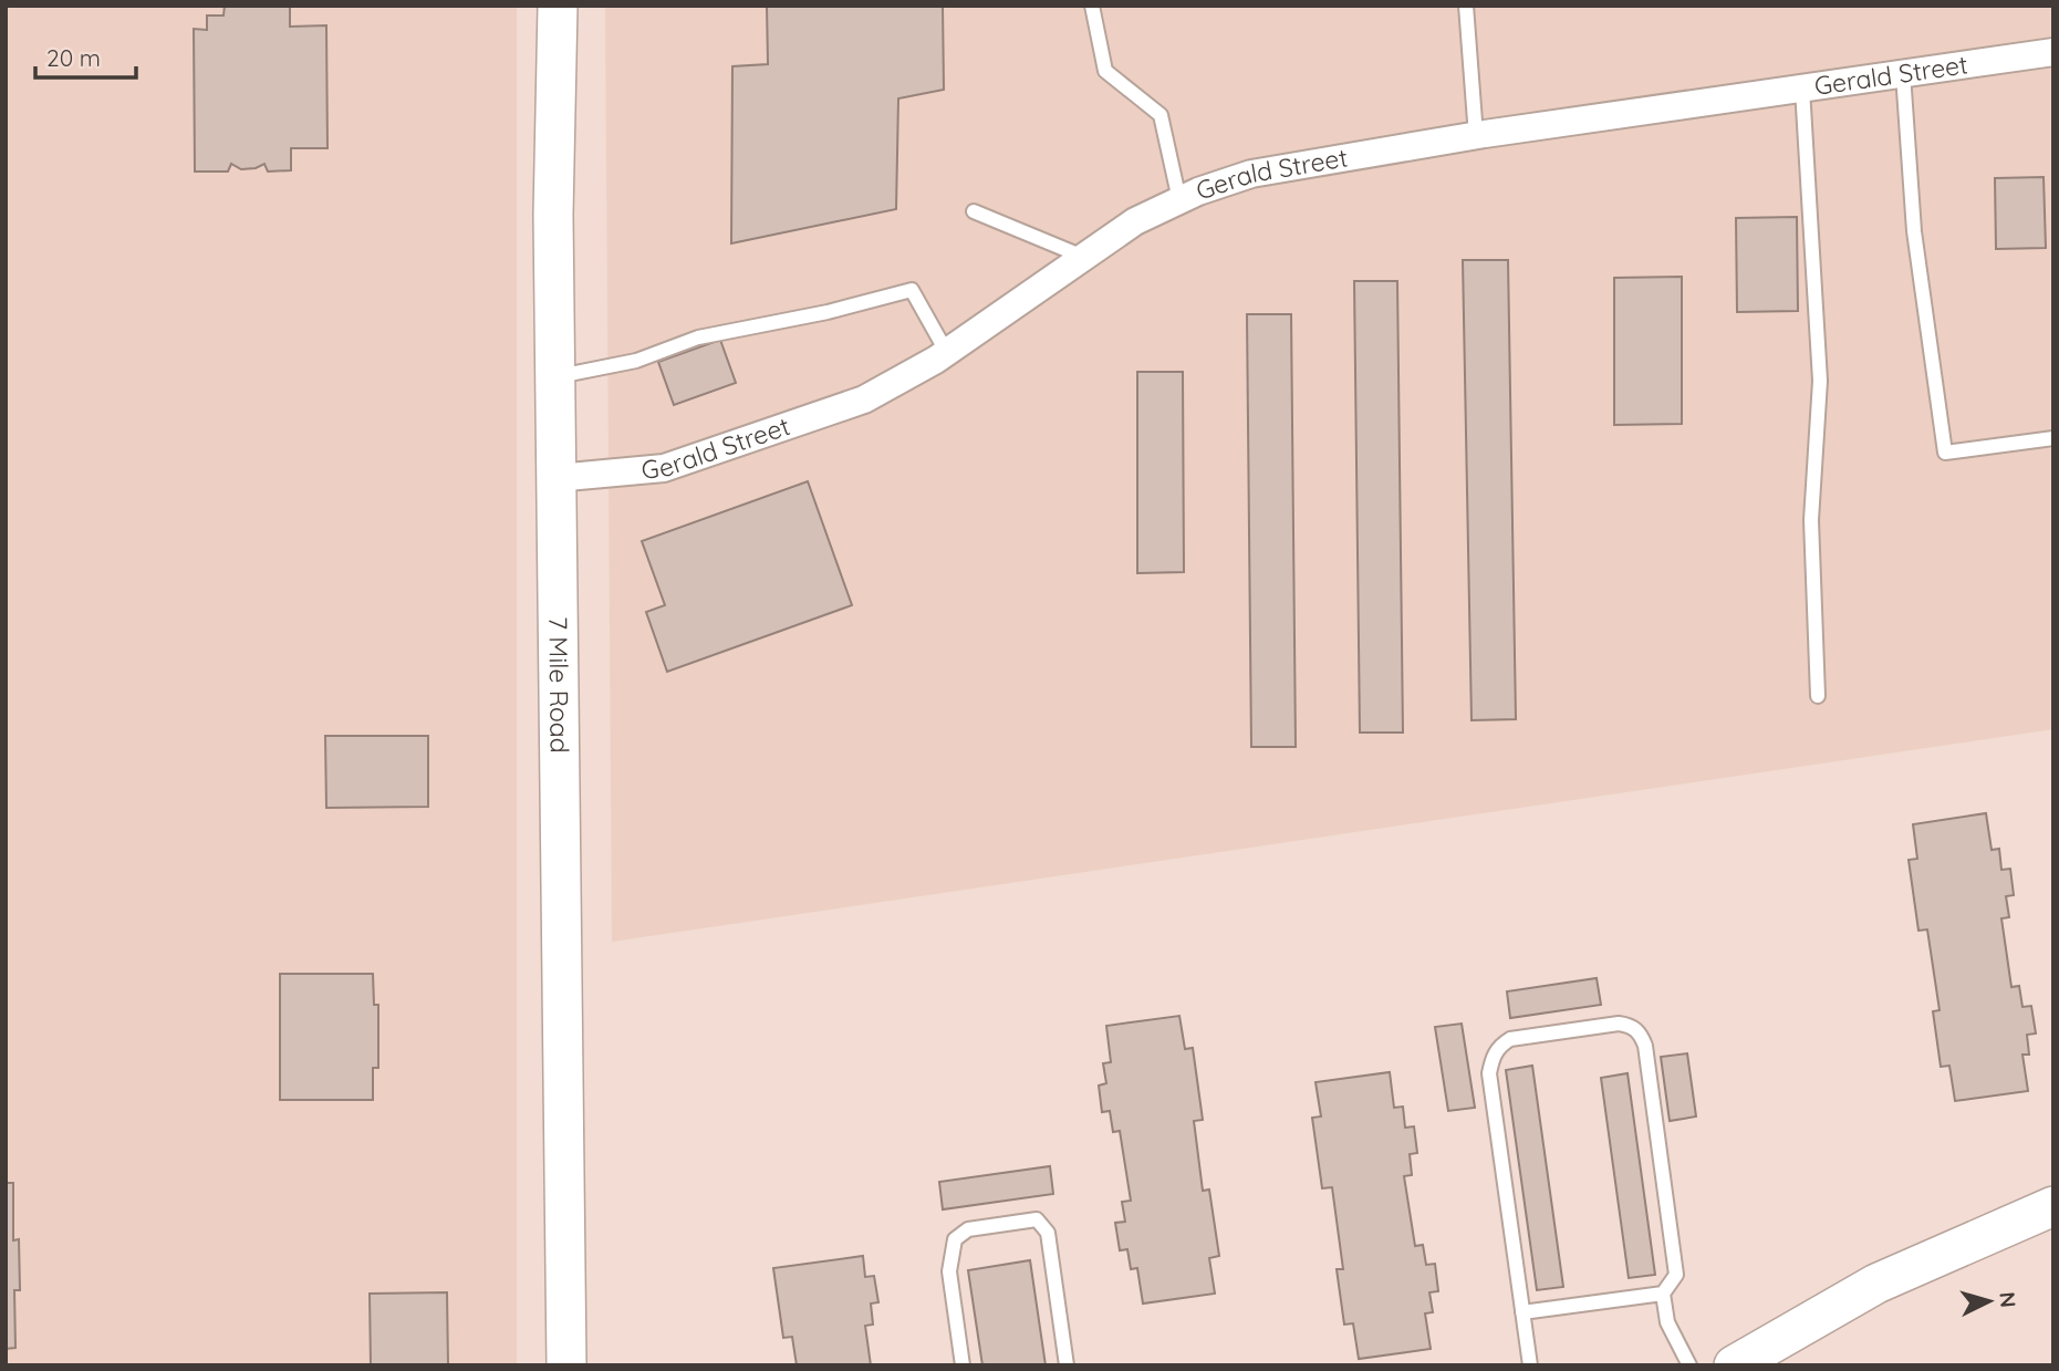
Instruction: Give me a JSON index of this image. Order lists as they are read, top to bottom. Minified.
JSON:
{"streets":{"street":["Gerald Street","7 Mile Road"]},"crossings":[["Gerald Street","7 Mile Road"]],"scale_bar":"20 m","north":"right"}
